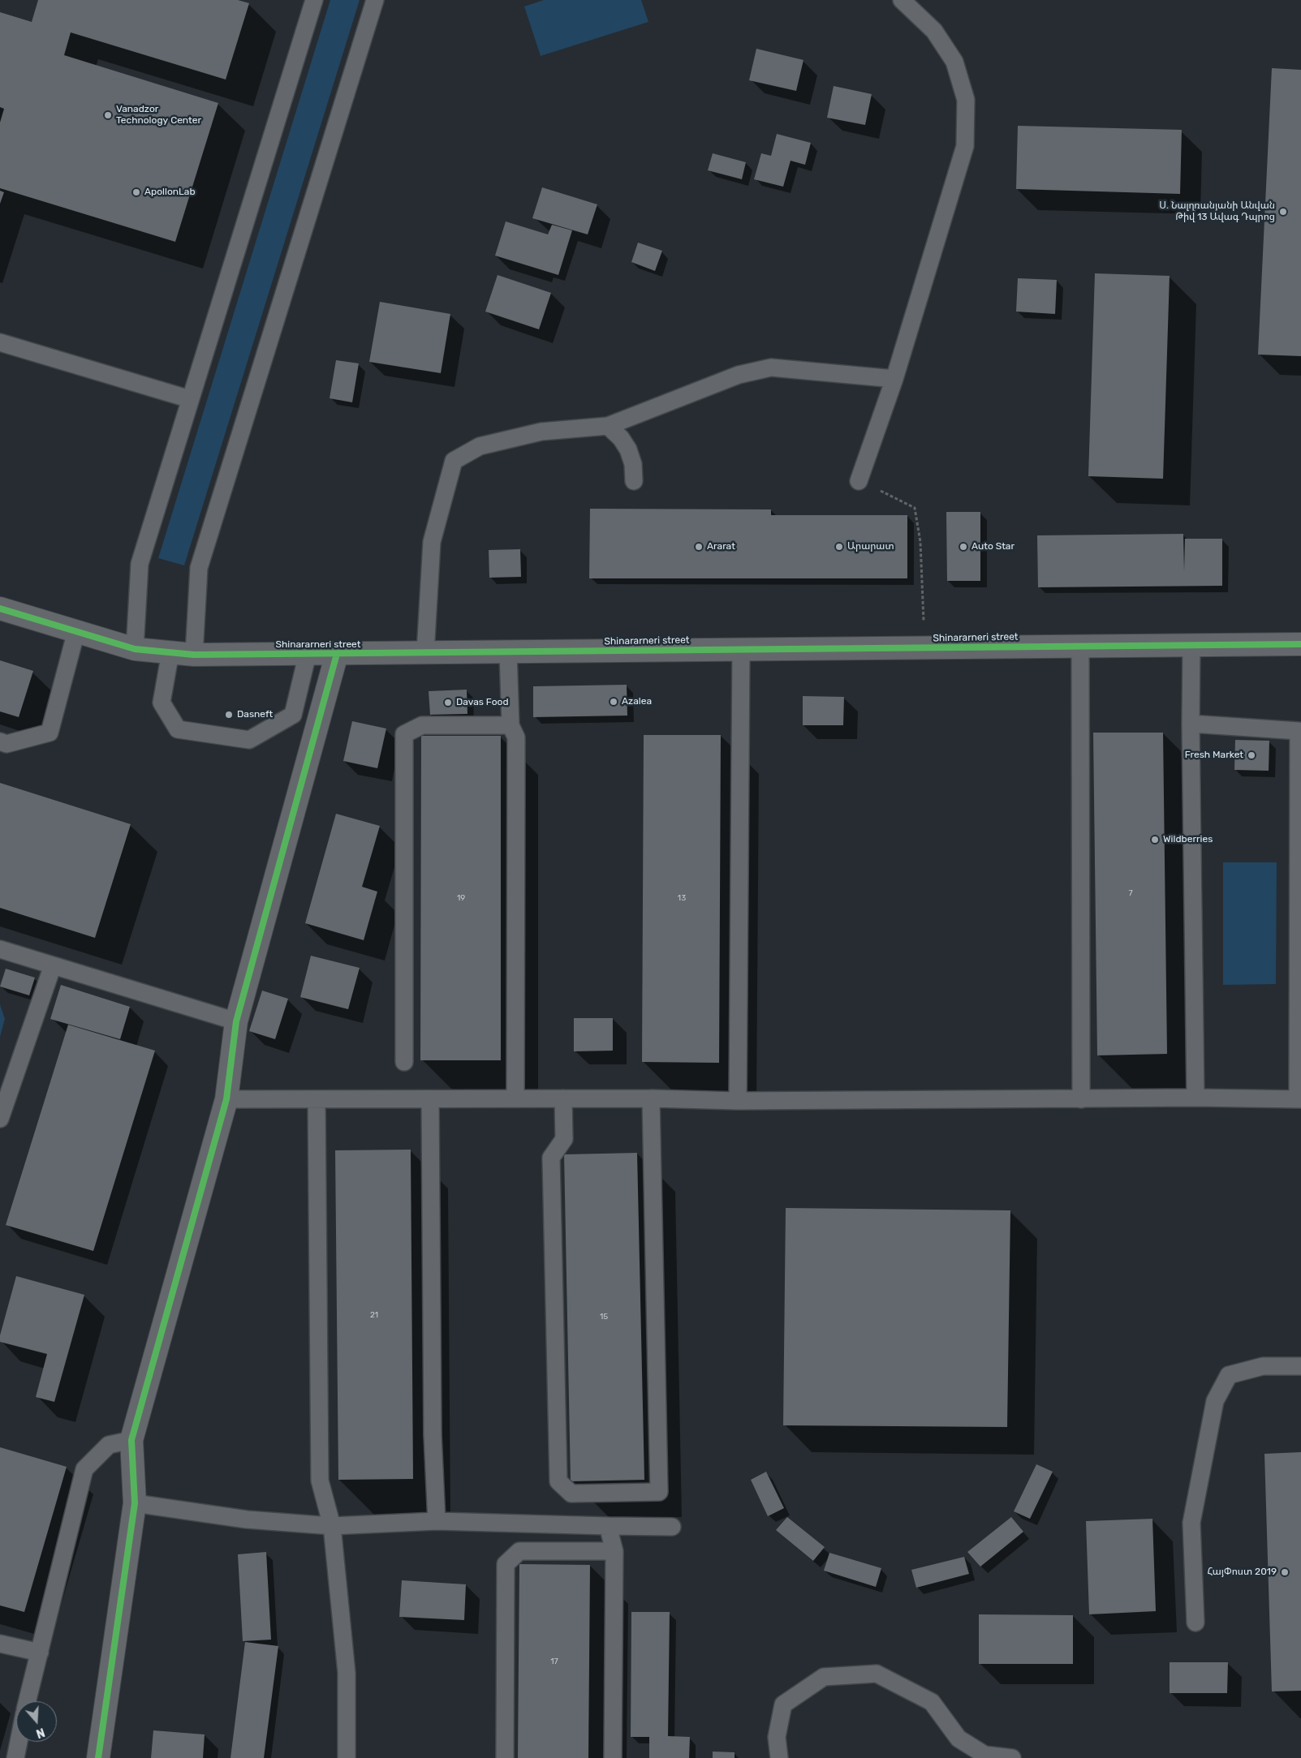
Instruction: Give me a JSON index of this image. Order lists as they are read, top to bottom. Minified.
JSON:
{"streets":{"street":["Shinararneri street"]},"places":["Vanadzor Technology Center","ApollonLab","Ս. Նալղռանյանի Անվան Թիվ 13 Ավագ Դպրոց","Ararat","Արարատ","Auto Star","Azalea","Davas Food","Dasneft","Fresh Market","Wildberries","ՀայՓոստ 2019"],"house_numbers":["7","19","13","21","15","17"],"north":"bottom"}
